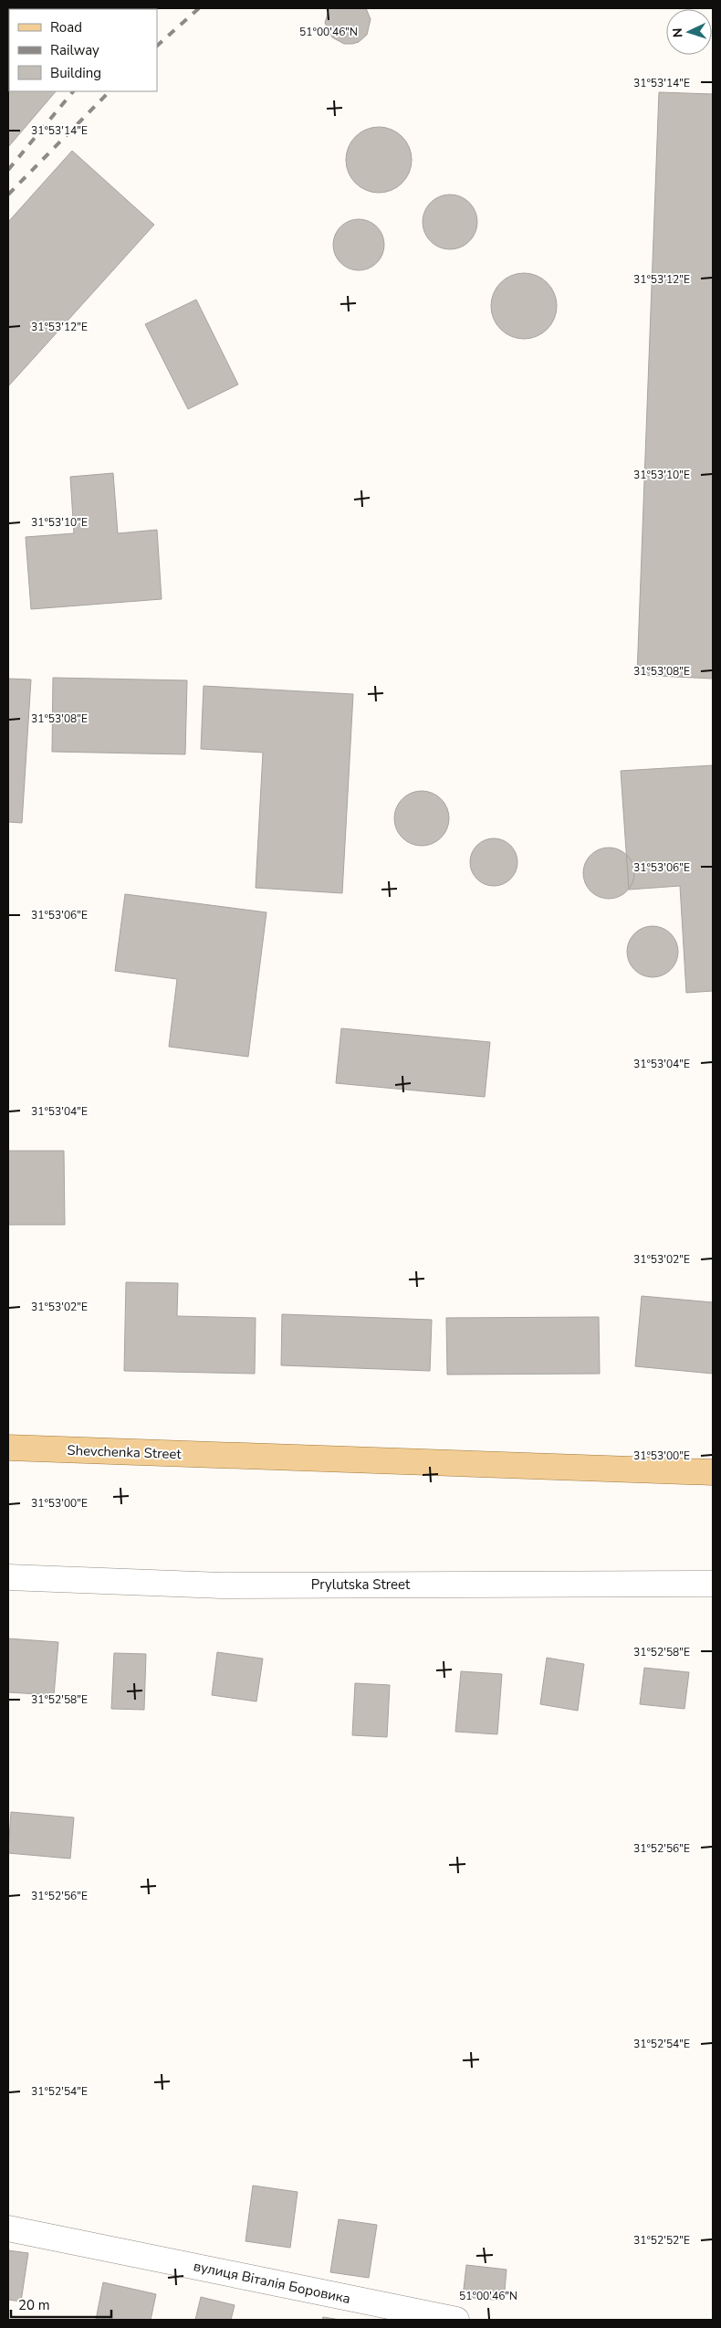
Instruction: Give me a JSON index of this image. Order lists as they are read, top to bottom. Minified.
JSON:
{"streets":{"main road":["Shevchenka Street"],"street":["Prylutska Street","вулиця Віталія Боровика"]},"legend":["Road","Railway","Building"],"scale_bar":"20 m","north":"left","coordinates":["51°00'46\"N","31°53'14\"E","31°53'12\"E","31°53'10\"E","31°53'08\"E","31°53'06\"E","31°53'04\"E","31°53'02\"E","31°53'00\"E","31°52'58\"E","31°52'56\"E","31°52'54\"E","31°52'52\"E"]}
